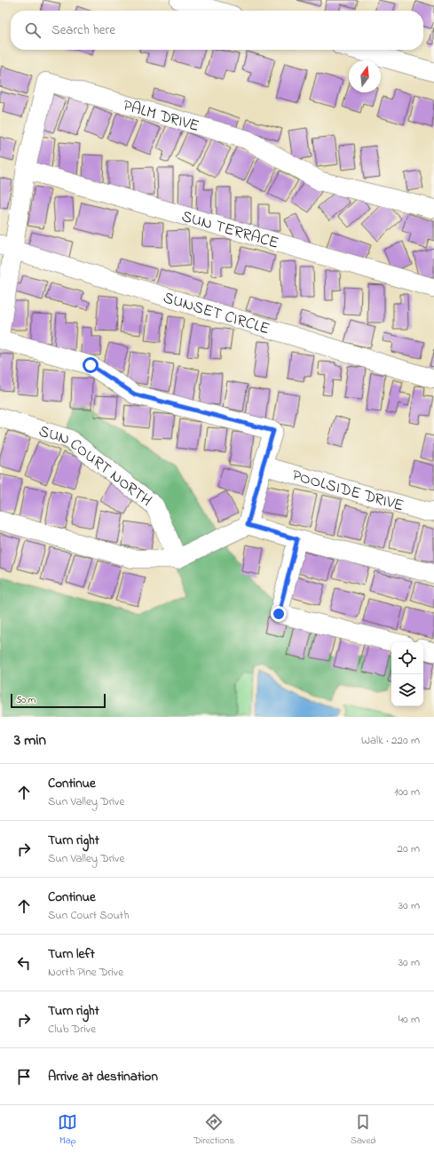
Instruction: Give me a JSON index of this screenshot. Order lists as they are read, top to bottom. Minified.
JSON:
{"streets":{"street":["PALM DRIVE","SUN TERRACE","SUNSET CIRCLE","SUN COURT NORTH","POOLSIDE DRIVE"]},"crossings":[["PALM DRIVE","SUN TERRACE"],["PALM DRIVE","SUNSET CIRCLE"]],"scale_bar":"50 m","north":"top","page":{"search":"Search here","scale":"50 m","heading":["3 min","Walk · 220 m"],"list":[["Continue","Sun Valley Drive","100 m"],["Turn right","Sun Valley Drive","20 m"],["Continue","Sun Court South","30 m"],["Turn left","North Pine Drive","30 m"],["Turn right","Club Drive","40 m"],"Arrive at destination"],"nav":["Map","Directions","Saved"]}}
